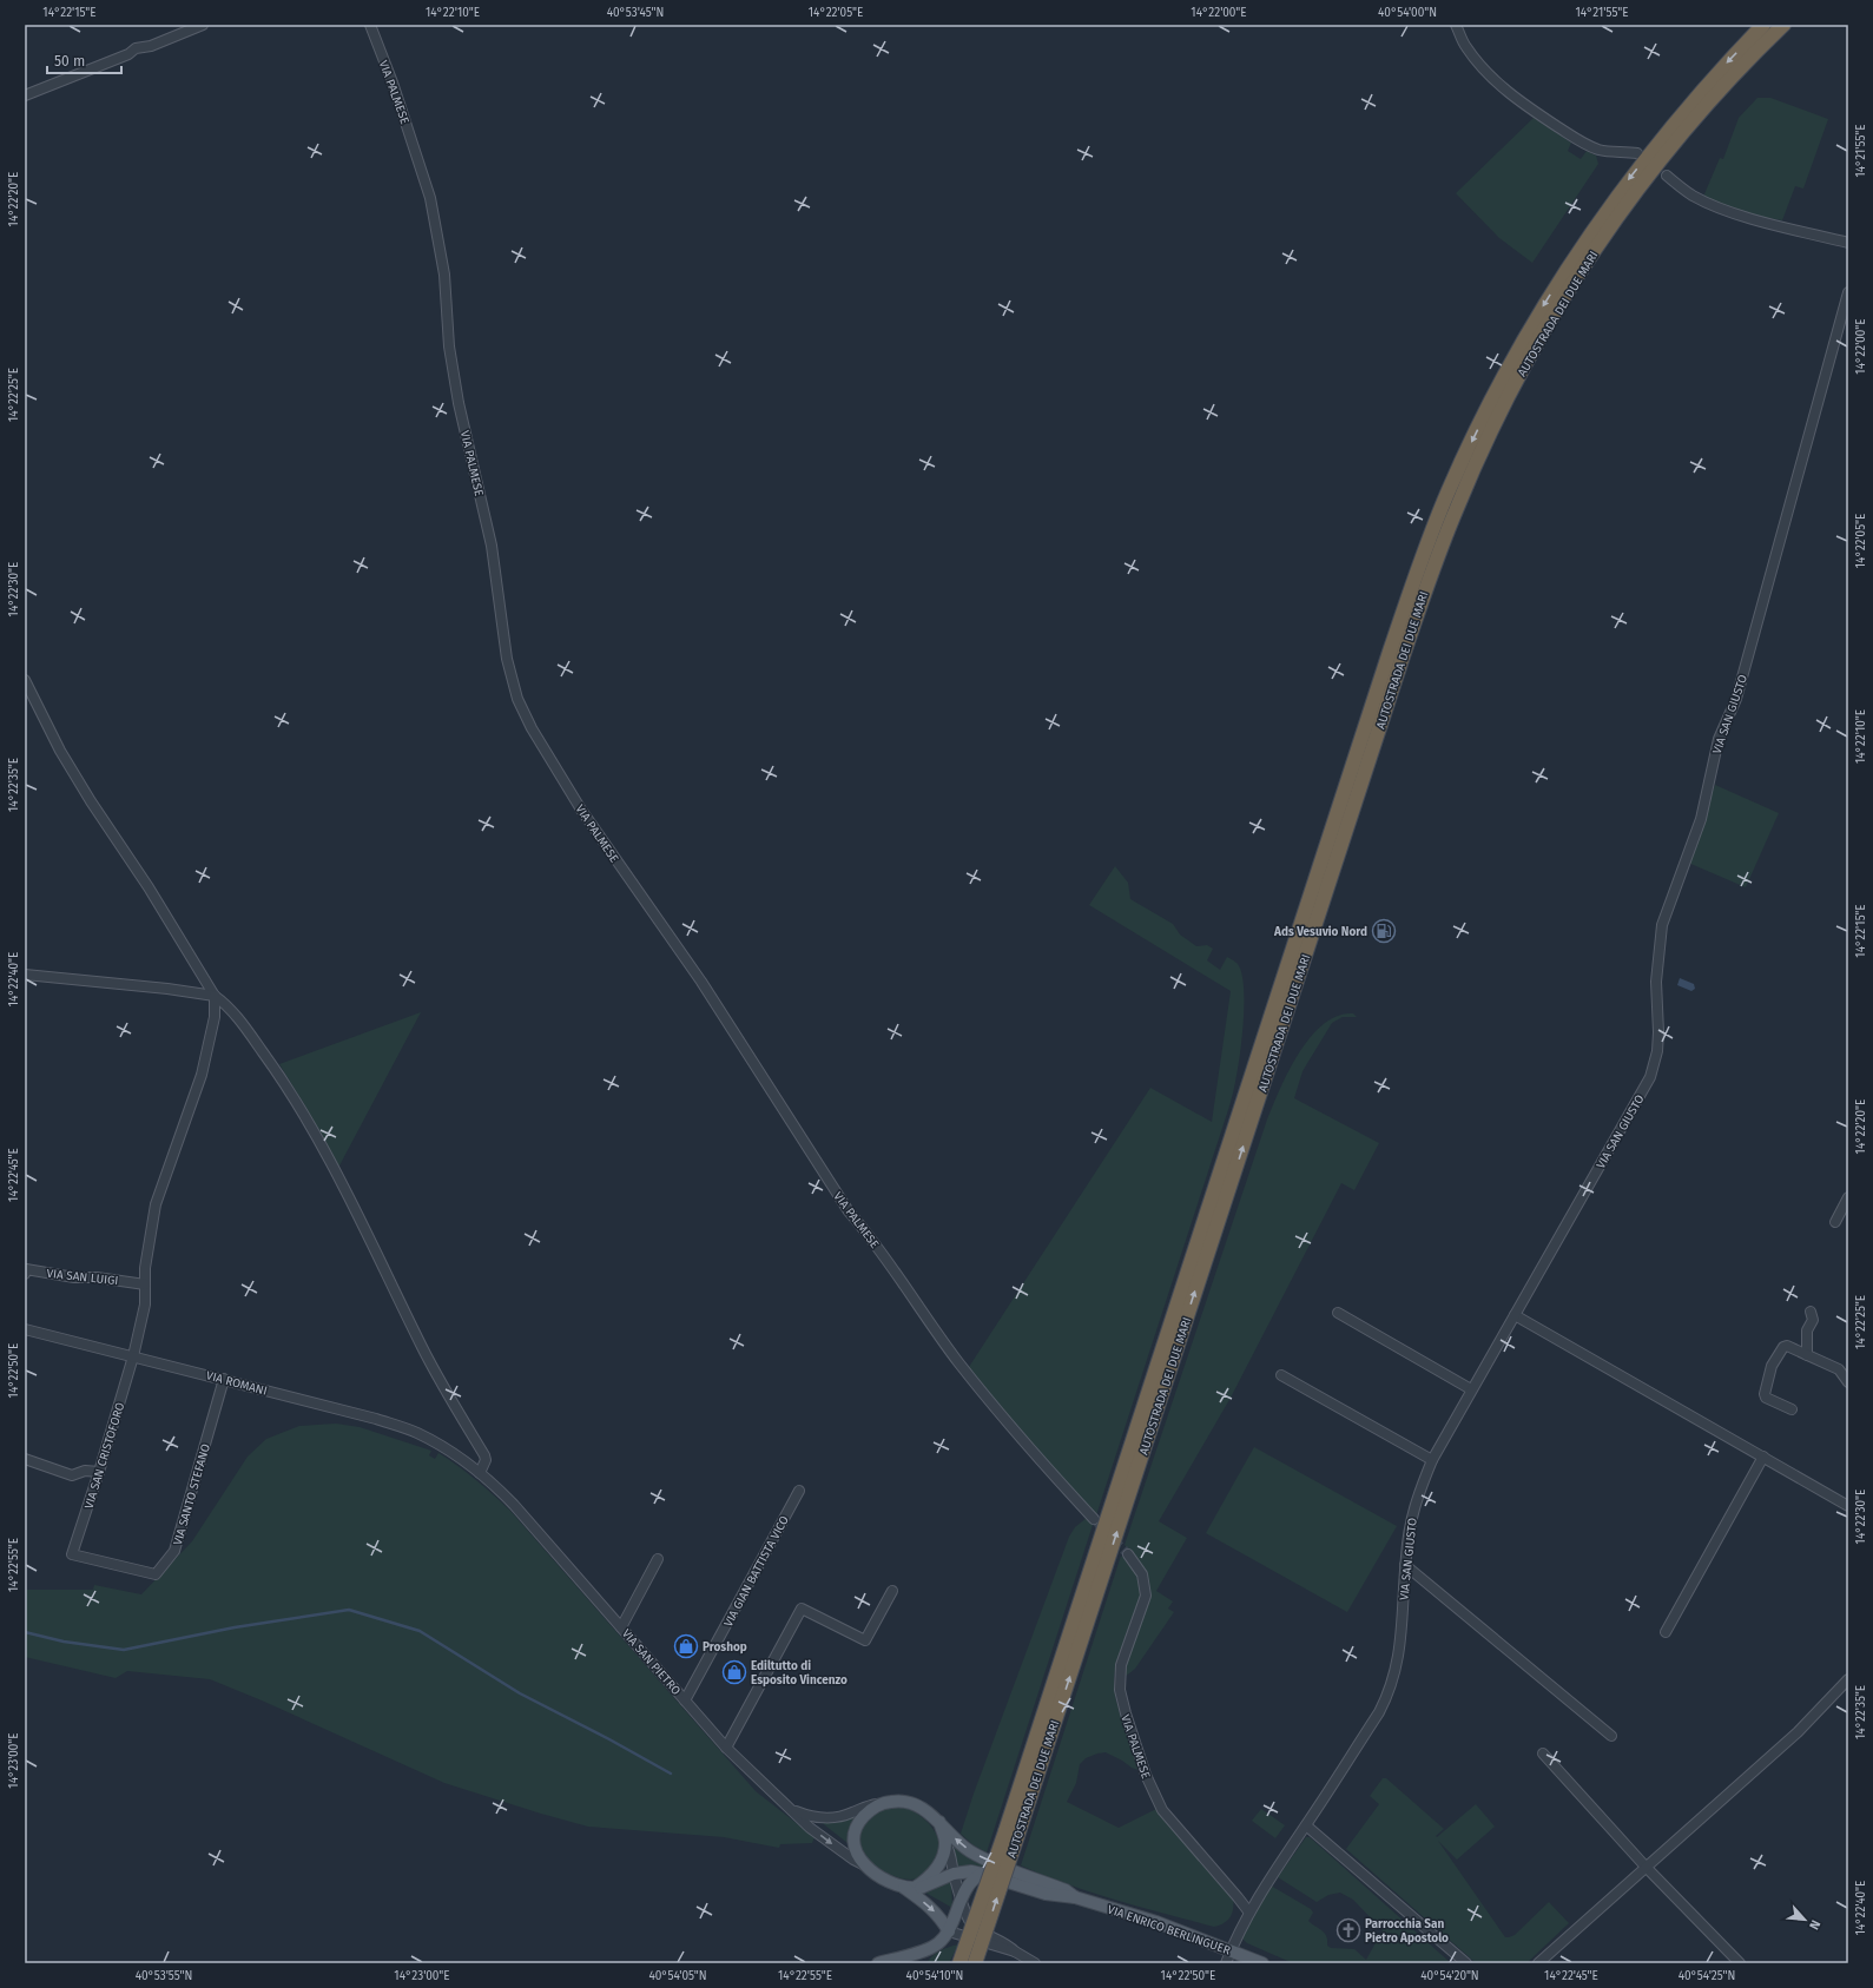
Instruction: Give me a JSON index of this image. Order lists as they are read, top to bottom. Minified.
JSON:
{"streets":{"highway":["AUTOSTRADA DEI DUE MARI"],"main road":["VIA ENRICO BERLINGUER"],"street":["VIA PALMESE","VIA SAN GIUSTO","VIA SAN LUIGI","VIA ROMANI","VIA SAN CRISTOFORO","VIA SANTO STEFANO","VIA GIAN BATTISTA VICO","VIA SAN PIETRO"]},"crossings":[["VIA PALMESE","VIA SAN GIUSTO"],["VIA SAN GIUSTO","VIA ENRICO BERLINGUER"],["VIA SAN LUIGI","VIA SAN CRISTOFORO"],["VIA ROMANI","VIA SAN CRISTOFORO"],["VIA ROMANI","VIA SANTO STEFANO"],["VIA ROMANI","VIA SAN PIETRO"],["VIA SAN CRISTOFORO","VIA SANTO STEFANO"],["VIA GIAN BATTISTA VICO","VIA SAN PIETRO"],["VIA SAN PIETRO","VIA ENRICO BERLINGUER"]],"places":{"fuel station":["Ads Vesuvio Nord"],"shop":["Proshop","Ediltutto di Esposito Vincenzo"],"church":["Parrocchia San Pietro Apostolo"]},"scale_bar":"50 m","north":"bottom right","coordinates":["14°22'15\"E","14°22'10\"E","40°53'45\"N","14°22'05\"E","14°22'00\"E","40°54'00\"N","14°21'55\"E","14°22'20\"E","14°22'25\"E","14°22'30\"E","14°22'35\"E","14°22'40\"E","14°22'45\"E","14°22'50\"E","14°22'55\"E","14°23'00\"E","40°53'55\"N","40°54'05\"N","40°54'10\"N","40°54'20\"N","40°54'25\"N"]}
